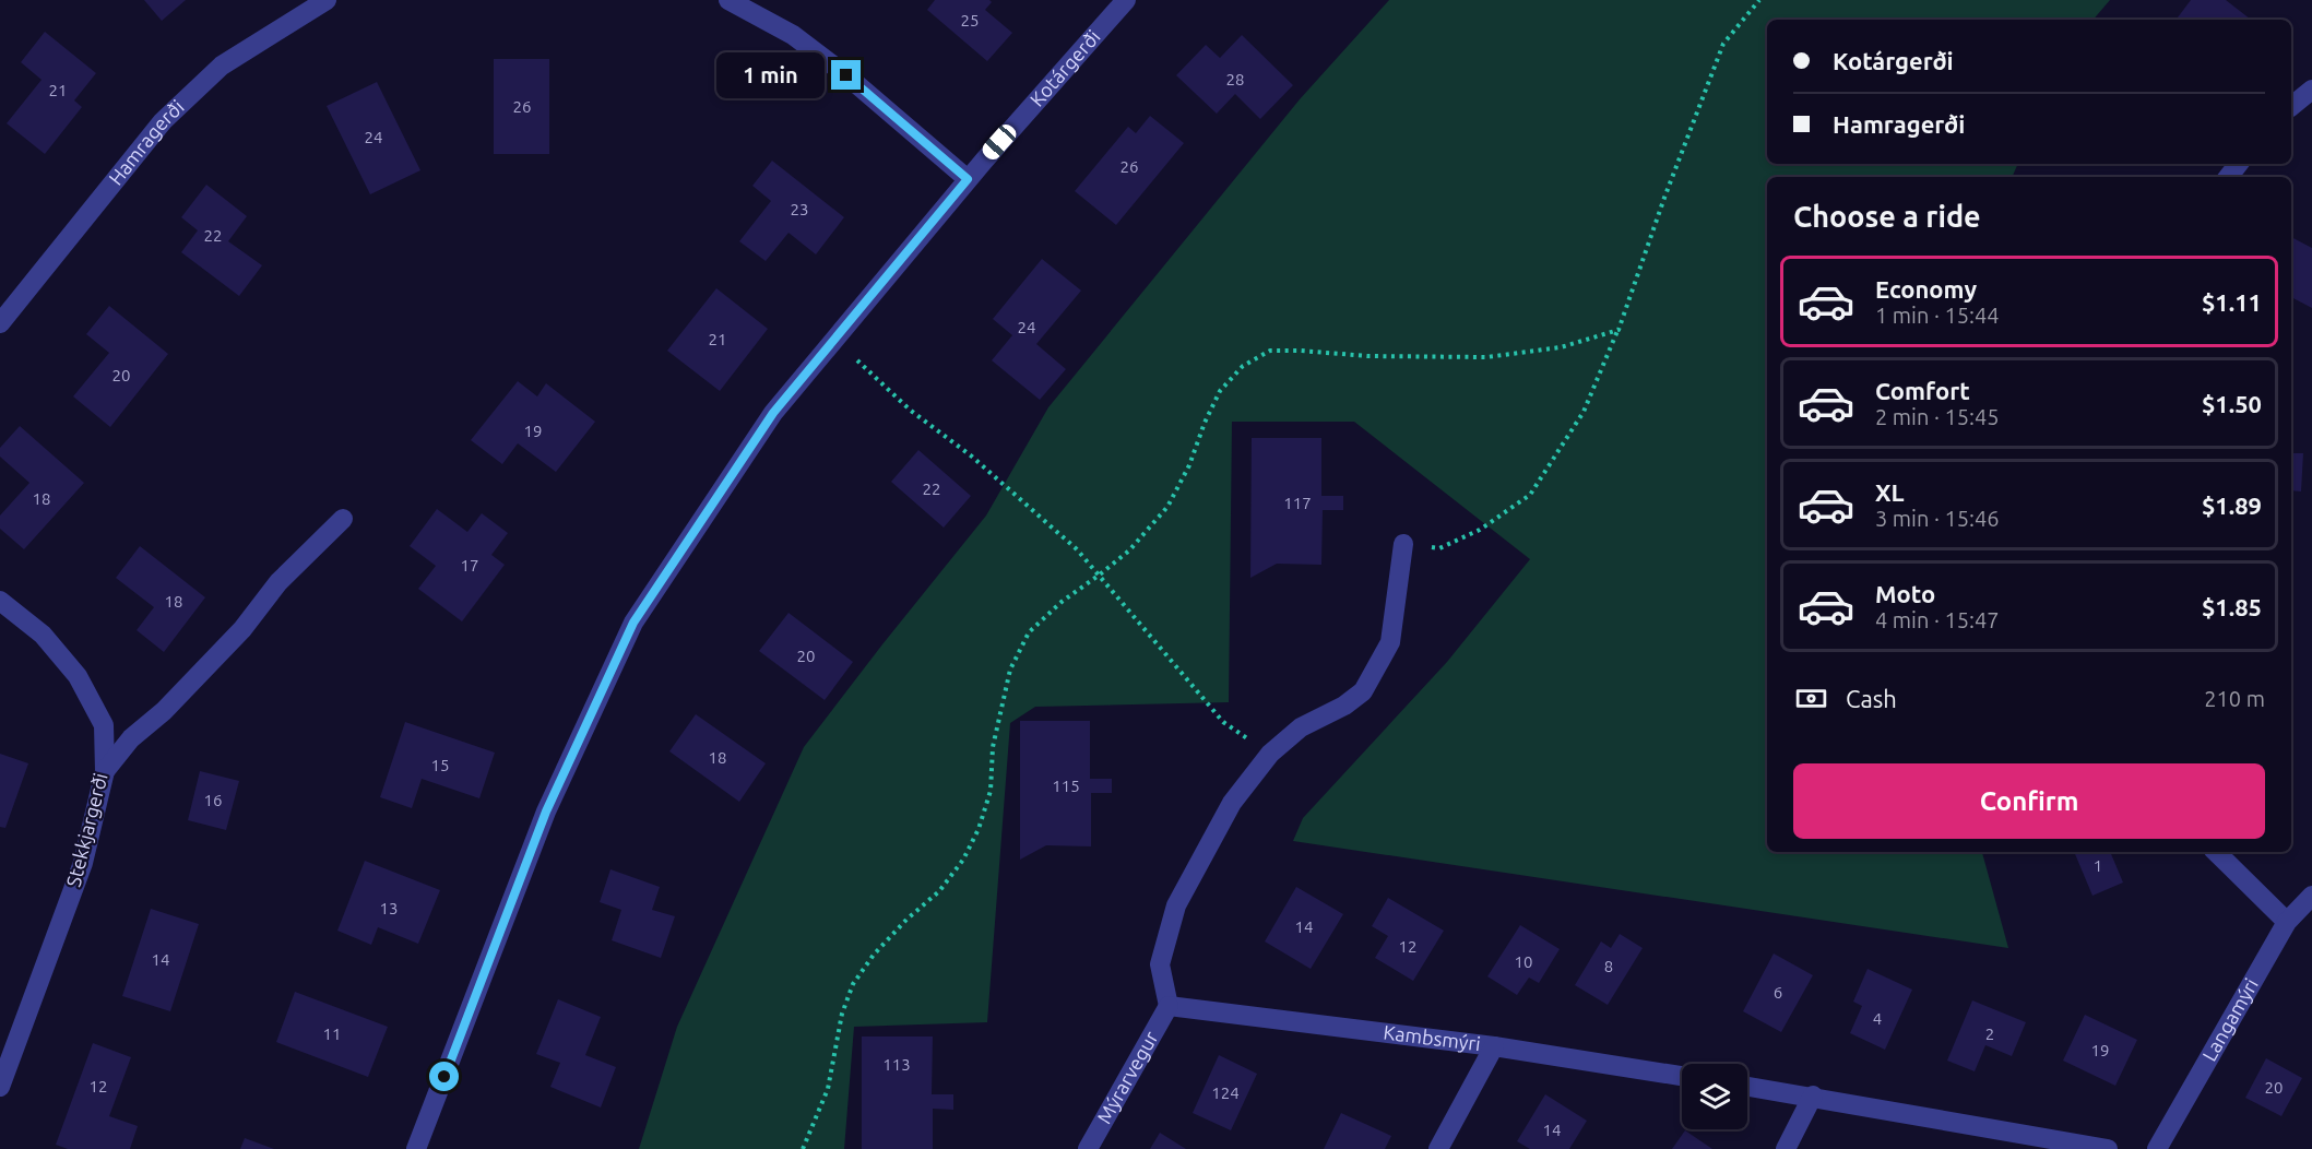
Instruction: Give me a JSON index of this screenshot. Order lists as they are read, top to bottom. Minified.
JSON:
{"streets":{"street":["Kotárgerði","Hamragerði","Stekkjargerði","Langamýri","Kambsmýri","Mýrarvegur"]},"crossings":[["Kambsmýri","Mýrarvegur"]],"house_numbers":["25","28","21","26","24","26","23","22","24","21","20","19","22","18","117","17","18","20","18","15","115","16","1","13","14","12","14","10","8","6","4","11","2","19","113","12","20","124","14"],"page":{"banner":["Kotárgerði","Hamragerði"],"bubble":"1 min","heading":"Choose a ride","list":[{"name":"Economy","note":"1 min · 15:44","value":"$1.11"},{"name":"Comfort","note":"2 min · 15:45","value":"$1.50"},{"name":"XL","note":"3 min · 15:46","value":"$1.89"},{"name":"Moto","note":"4 min · 15:47","value":"$1.85"}],"pay":["Cash","210 m"],"buttons":"Confirm"}}
